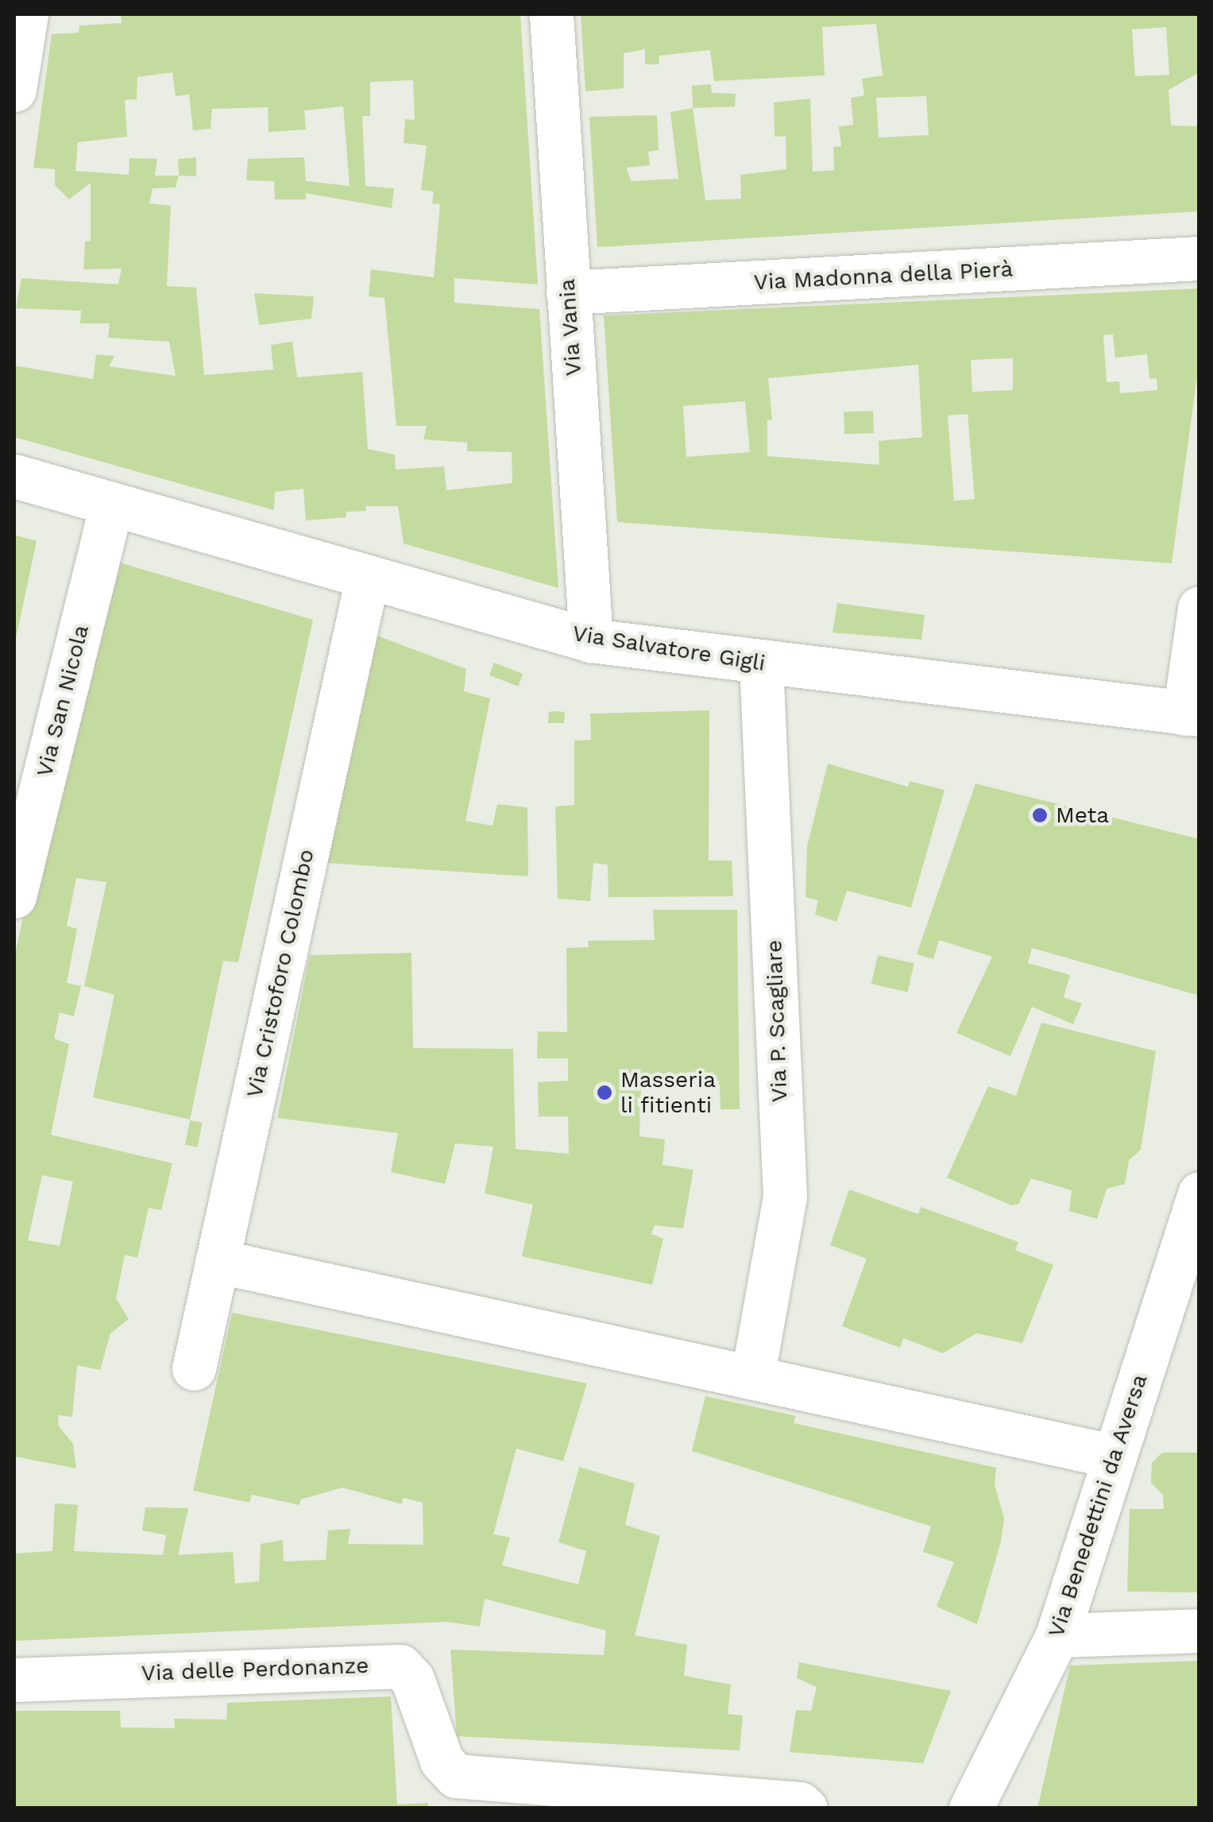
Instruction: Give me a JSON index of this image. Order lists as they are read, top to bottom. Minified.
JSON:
{"streets":{"street":["Via Madonna della Pierà","Via Vania","Via Salvatore Gigli","Via San Nicola","Via Cristoforo Colombo","Via P. Scagliare","Via Benedettini da Aversa","Via delle Perdonanze"]},"crossings":[["Via Madonna della Pierà","Via Vania"],["Via Vania","Via Salvatore Gigli"],["Via Salvatore Gigli","Via San Nicola"],["Via Salvatore Gigli","Via Cristoforo Colombo"],["Via Salvatore Gigli","Via P. Scagliare"]],"places":["Meta","Masseria li fitienti"]}
